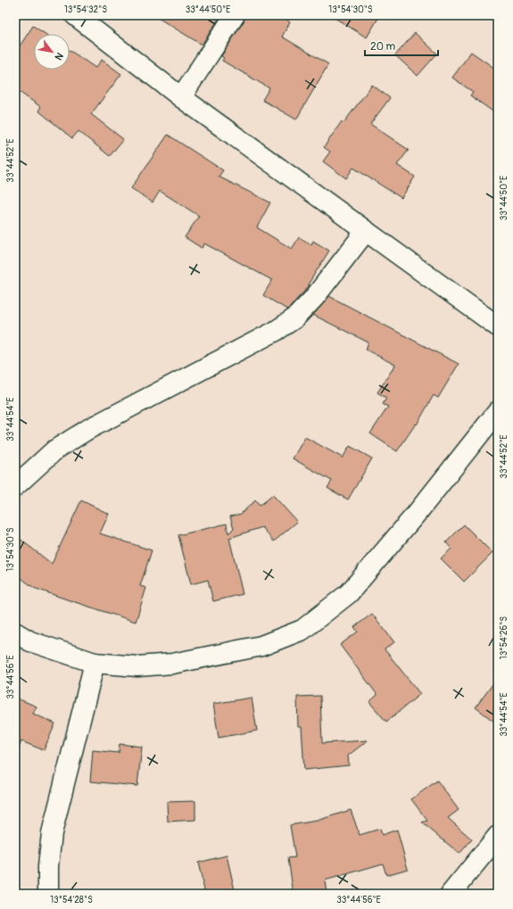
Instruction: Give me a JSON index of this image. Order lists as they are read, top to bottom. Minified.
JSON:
{"scale_bar":"20 m","north":"bottom right","coordinates":["13°54'32\"S","33°44'50\"E","13°54'30\"S","33°44'52\"E","33°44'54\"E","13°54'26\"S","33°44'56\"E","13°54'28\"S"]}
